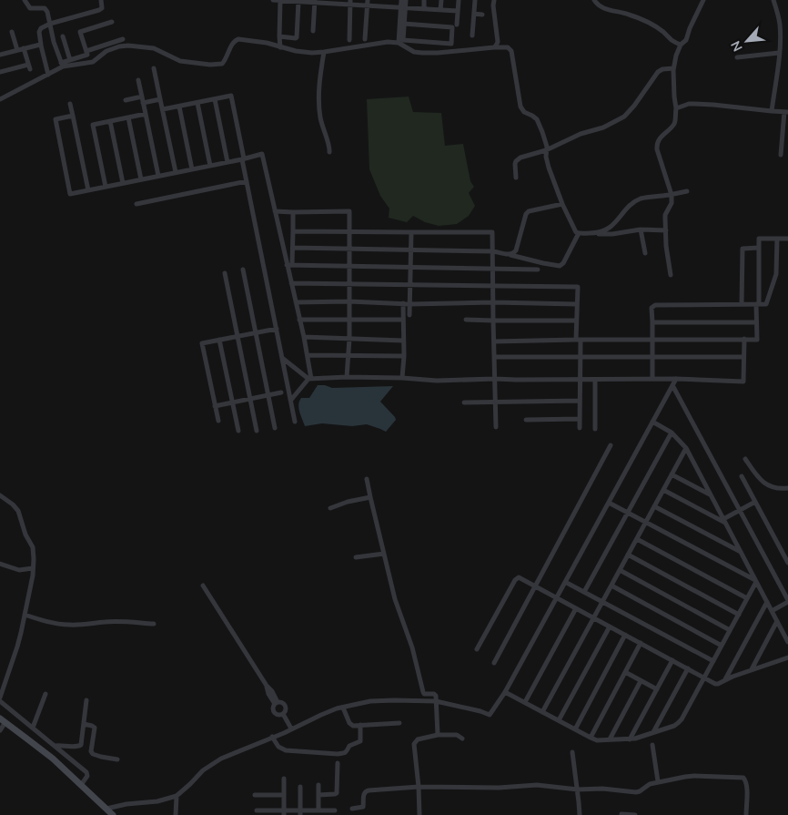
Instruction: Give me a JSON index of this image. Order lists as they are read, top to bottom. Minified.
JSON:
{"north":"bottom left"}
